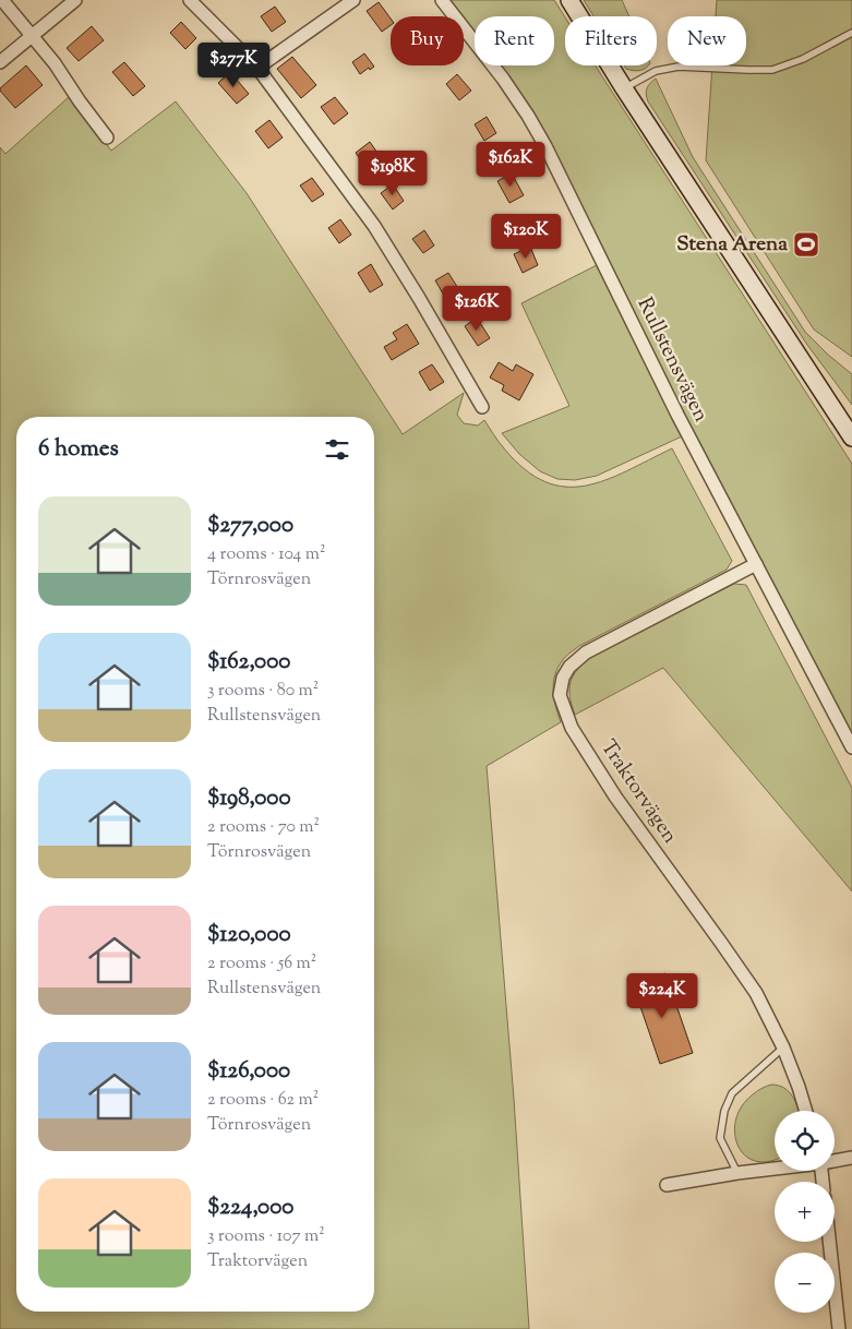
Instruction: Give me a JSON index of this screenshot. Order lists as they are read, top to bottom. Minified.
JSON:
{"streets":{"street":["Rullstensvägen","Traktorvägen"]},"crossings":[["Rullstensvägen","Traktorvägen"]],"places":{"sports":["Stena Arena"]},"page":{"chip":["Buy","Rent","Filters","New"],"price":["$277K","$162K","$198K","$120K","$126K","$224K"],"heading":"6 homes","list":[{"name":"$277,000","note":"4 rooms · 104 m² · Törnrosvägen"},{"name":"$162,000","note":"3 rooms · 80 m² · Rullstensvägen"},{"name":"$198,000","note":"2 rooms · 70 m² · Törnrosvägen"},{"name":"$120,000","note":"2 rooms · 56 m² · Rullstensvägen"},{"name":"$126,000","note":"2 rooms · 62 m² · Törnrosvägen"},{"name":"$224,000","note":"3 rooms · 107 m² · Traktorvägen"}],"map_buttons":["+","−"]}}
